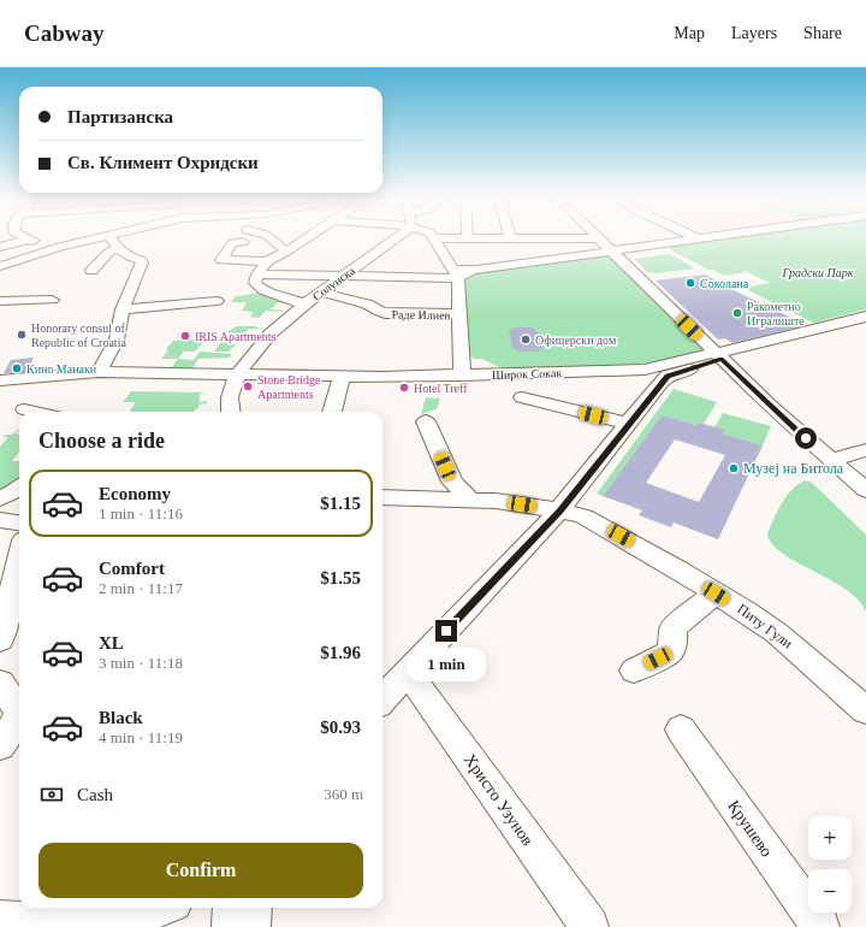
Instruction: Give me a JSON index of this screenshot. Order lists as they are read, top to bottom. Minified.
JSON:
{"streets":{"street":["Солунска","Раде Илиев","Широк Сокак","Питу Гули","Христо Узунов","Крушево"]},"crossings":[["Солунска","Раде Илиев"],["Солунска","Широк Сокак"]],"parks":["Градски Парк"],"places":["Соколана","Ракометно Игралиште","Honorary consul of Republic of Croatia","IRIS Apartments","Офицерски дом","Кино Манаки","Stone Bridge Apartments","Hotel Treff","Музеј на Битола"],"page":{"header":"Cabway","nav":["Map","Layers","Share"],"banner":["Партизанска","Св. Климент Охридски"],"heading":"Choose a ride","list":[{"name":"Economy","note":"1 min · 11:16","value":"$1.15"},{"name":"Comfort","note":"2 min · 11:17","value":"$1.55"},{"name":"XL","note":"3 min · 11:18","value":"$1.96"},{"name":"Black","note":"4 min · 11:19","value":"$0.93"}],"bubble":"1 min","pay":["Cash","360 m"],"map_buttons":["+","−"],"buttons":"Confirm"}}
